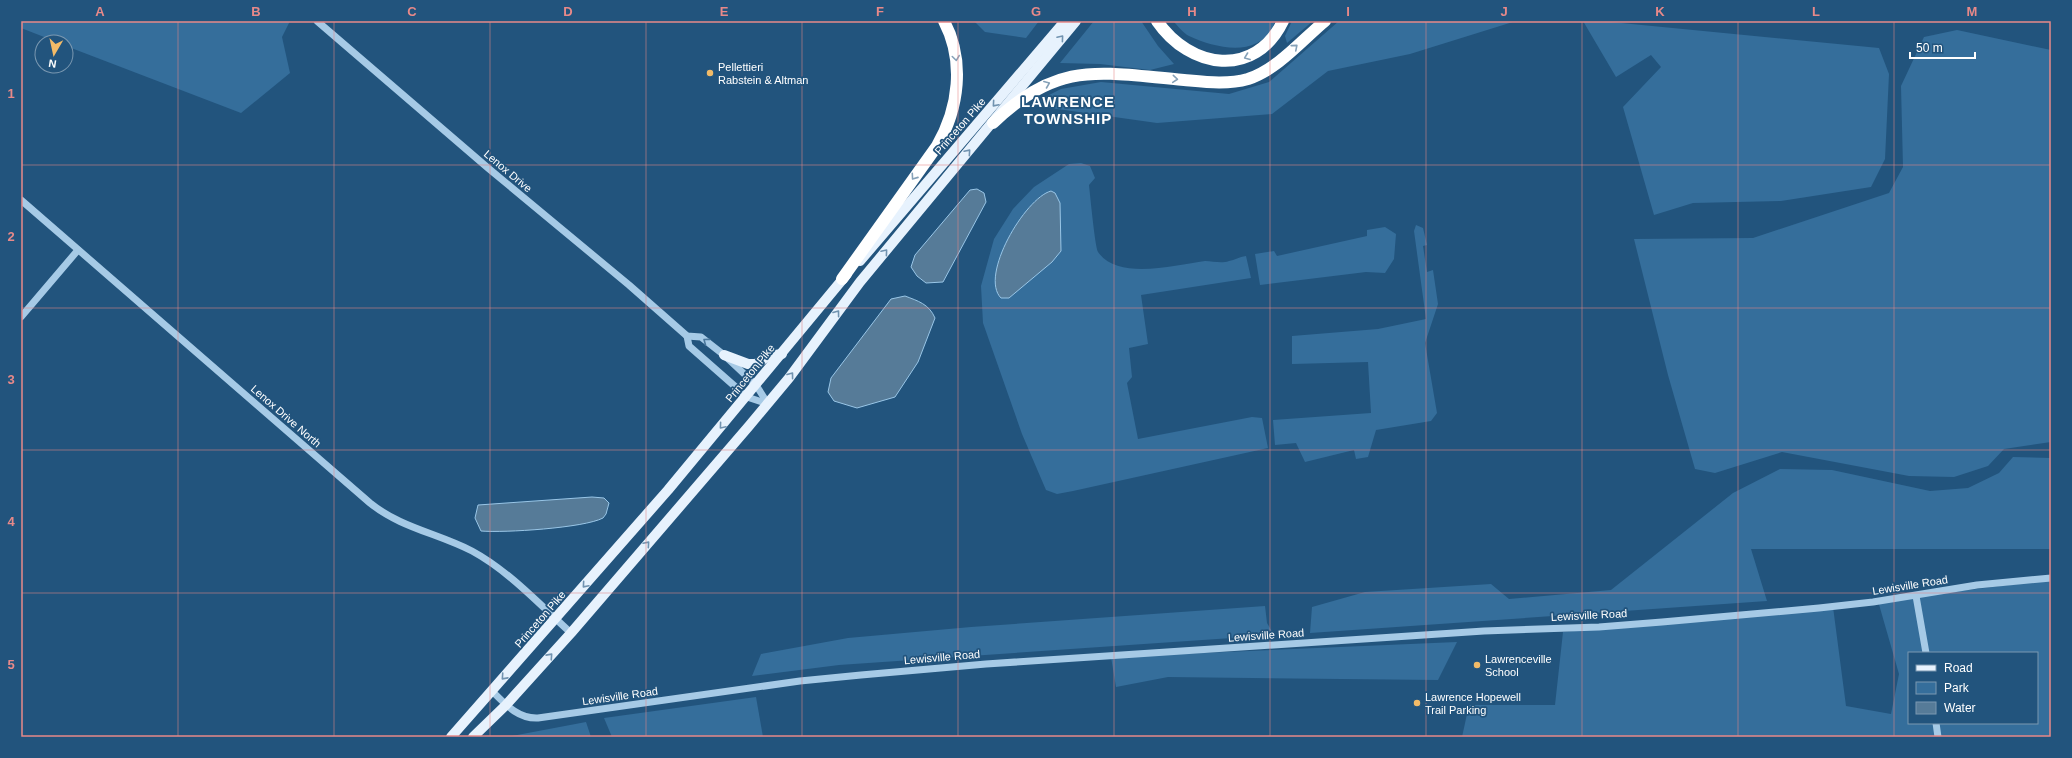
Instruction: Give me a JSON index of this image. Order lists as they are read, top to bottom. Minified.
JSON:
{"streets":{"main road":["Princeton Pike"],"street":["Lenox Drive","Lenox Drive North","Lewisville Road"]},"crossings":[["Princeton Pike","Lenox Drive"],["Princeton Pike","Lenox Drive North"],["Princeton Pike","Lewisville Road"]],"districts":["LAWRENCE TOWNSHIP"],"places":["Pellettieri Rabstein & Altman","Lawrenceville School","Lawrence Hopewell Trail Parking"],"legend":["Road","Park","Water"],"scale_bar":"50 m","north":"bottom","grid":{"columns":["A","B","C","D","E","F","G","H","I","J","K","L","M"],"rows":["1","2","3","4","5"]}}
